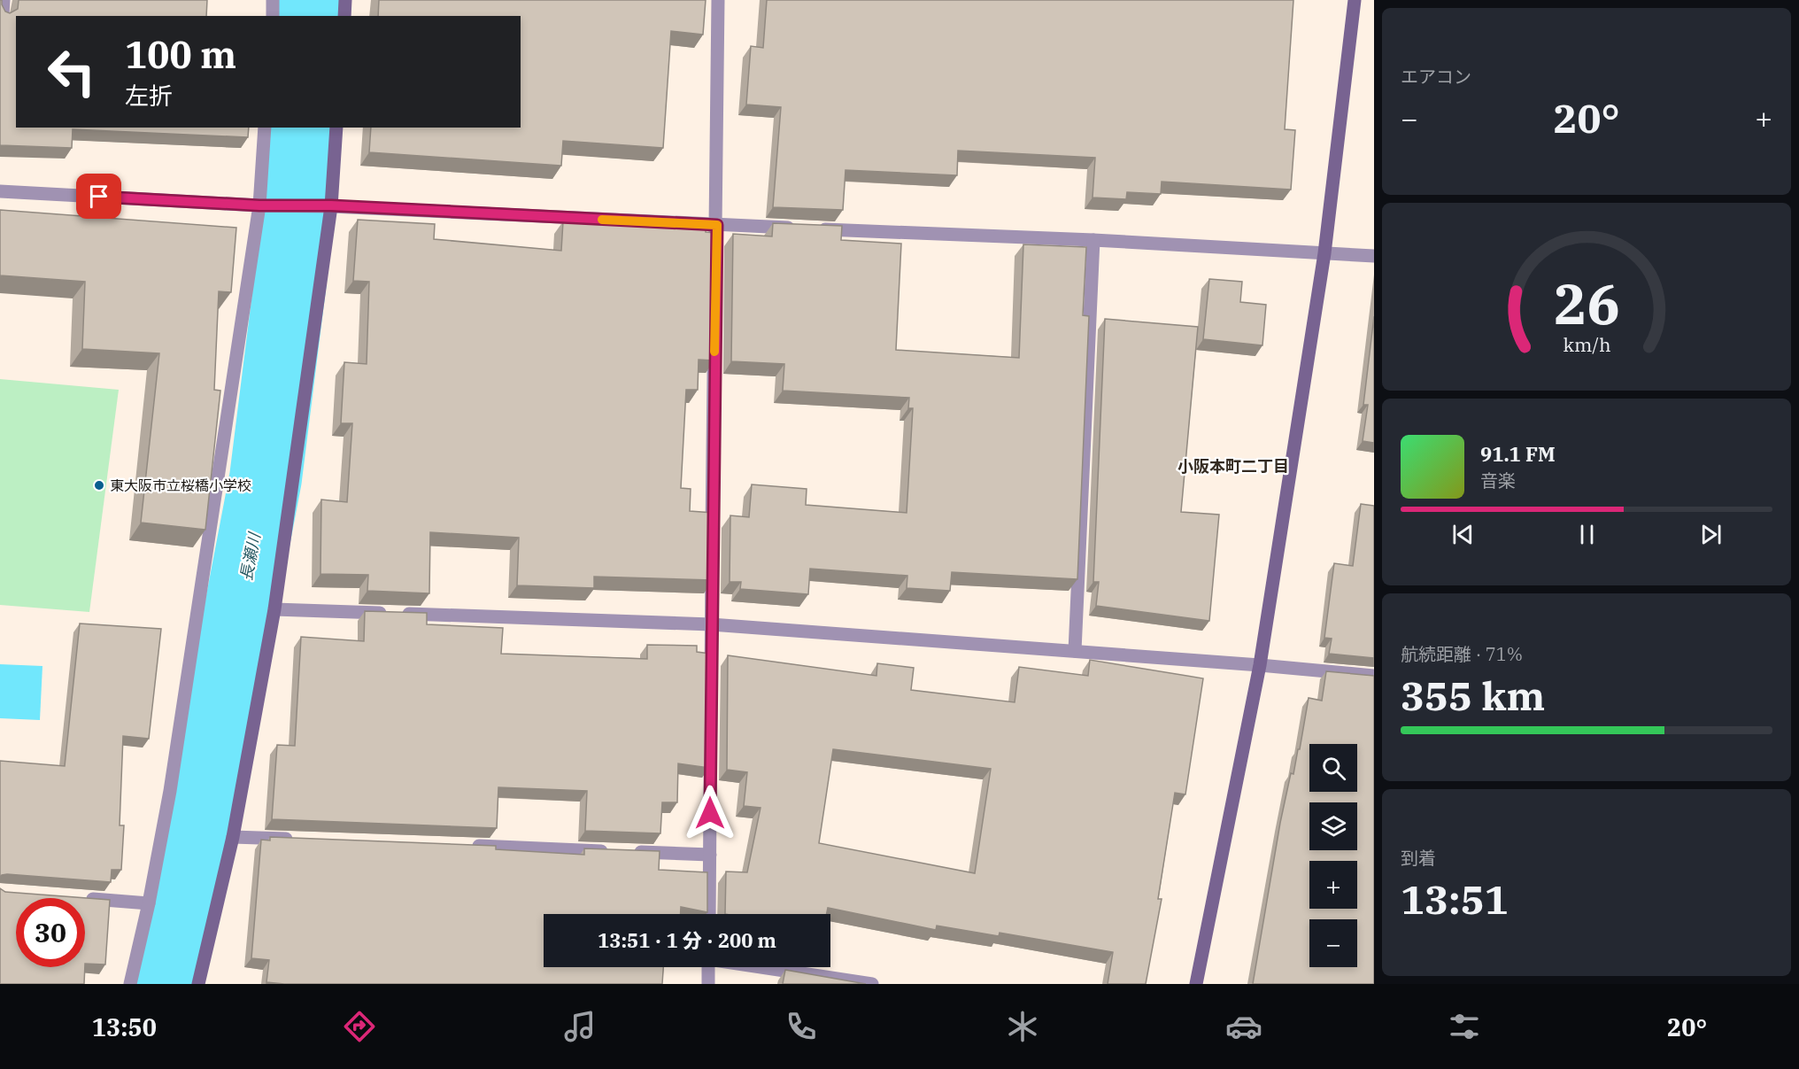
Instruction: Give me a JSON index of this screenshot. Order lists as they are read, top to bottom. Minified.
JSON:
{"districts":["小阪本町二丁目"],"water":["長瀬川"],"places":["東大阪市立桜橋小学校"],"page":{"tile":["エアコン",["航続距離 · 71%","355 km"],["到着","13:51"]],"turn":["100 m","左折"],"heat":["−","20°","+"],"song":["91.1 FM","音楽"],"map_buttons":["+","−"],"limit":"30","trip":"13:51 · 1 分 · 200 m","tabs":["13:50","20°"],"gauge":["26","km/h"]}}
